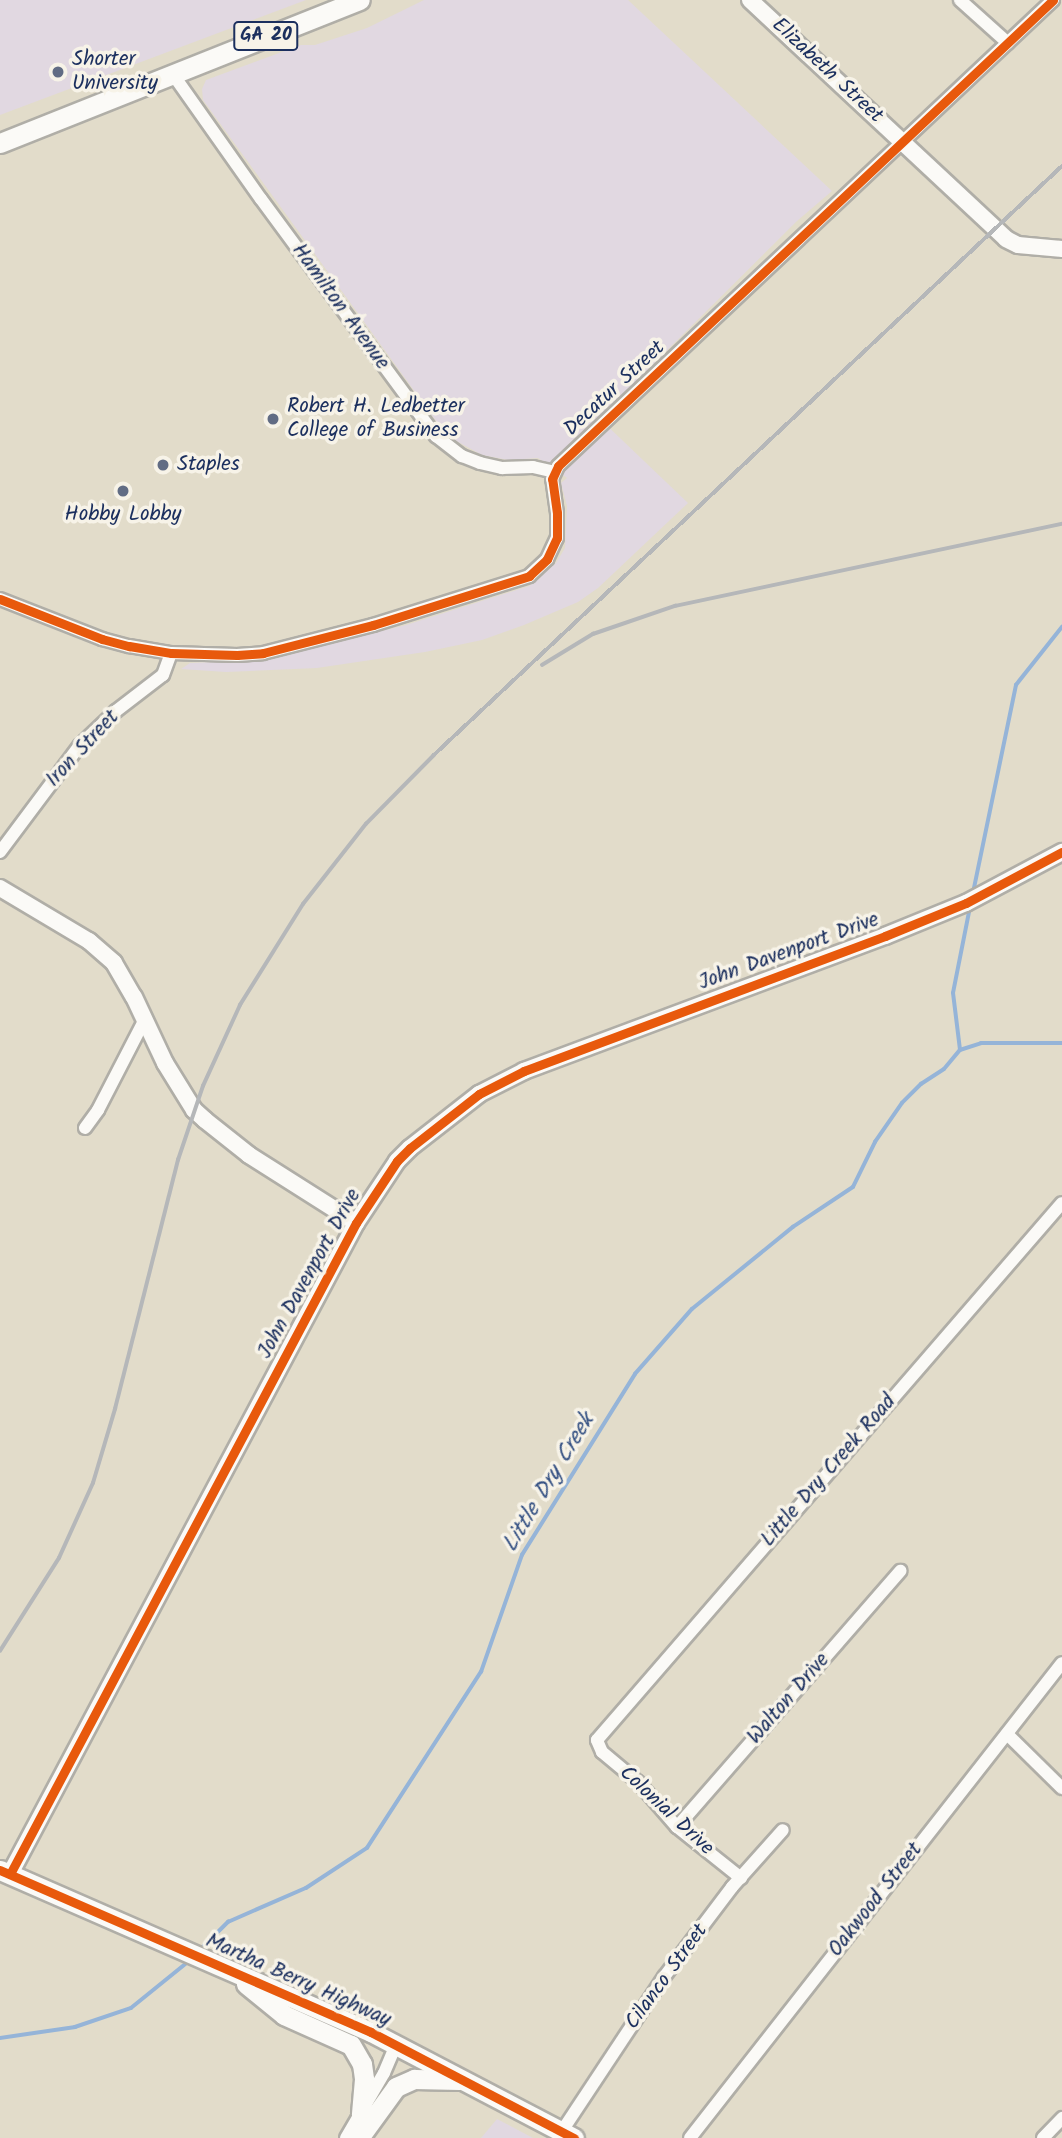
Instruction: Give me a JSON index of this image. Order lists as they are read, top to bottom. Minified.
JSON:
{"streets":{"main road":["GA 20","Martha Berry Highway"],"street":["Elizabeth Street","Hamilton Avenue","Decatur Street","Iron Street","John Davenport Drive","Little Dry Creek Road","Walton Drive","Colonial Drive","Oakwood Street","Cilanco Street"]},"crossings":[["GA 20","Hamilton Avenue"],["Elizabeth Street","Decatur Street"],["Hamilton Avenue","Decatur Street"],["John Davenport Drive","Martha Berry Highway"],["Little Dry Creek Road","Colonial Drive"],["Walton Drive","Colonial Drive"],["Colonial Drive","Cilanco Street"],["Cilanco Street","Martha Berry Highway"]],"water":["Little Dry Creek"],"places":["Shorter University","Robert H. Ledbetter College of Business","Staples","Hobby Lobby"]}
